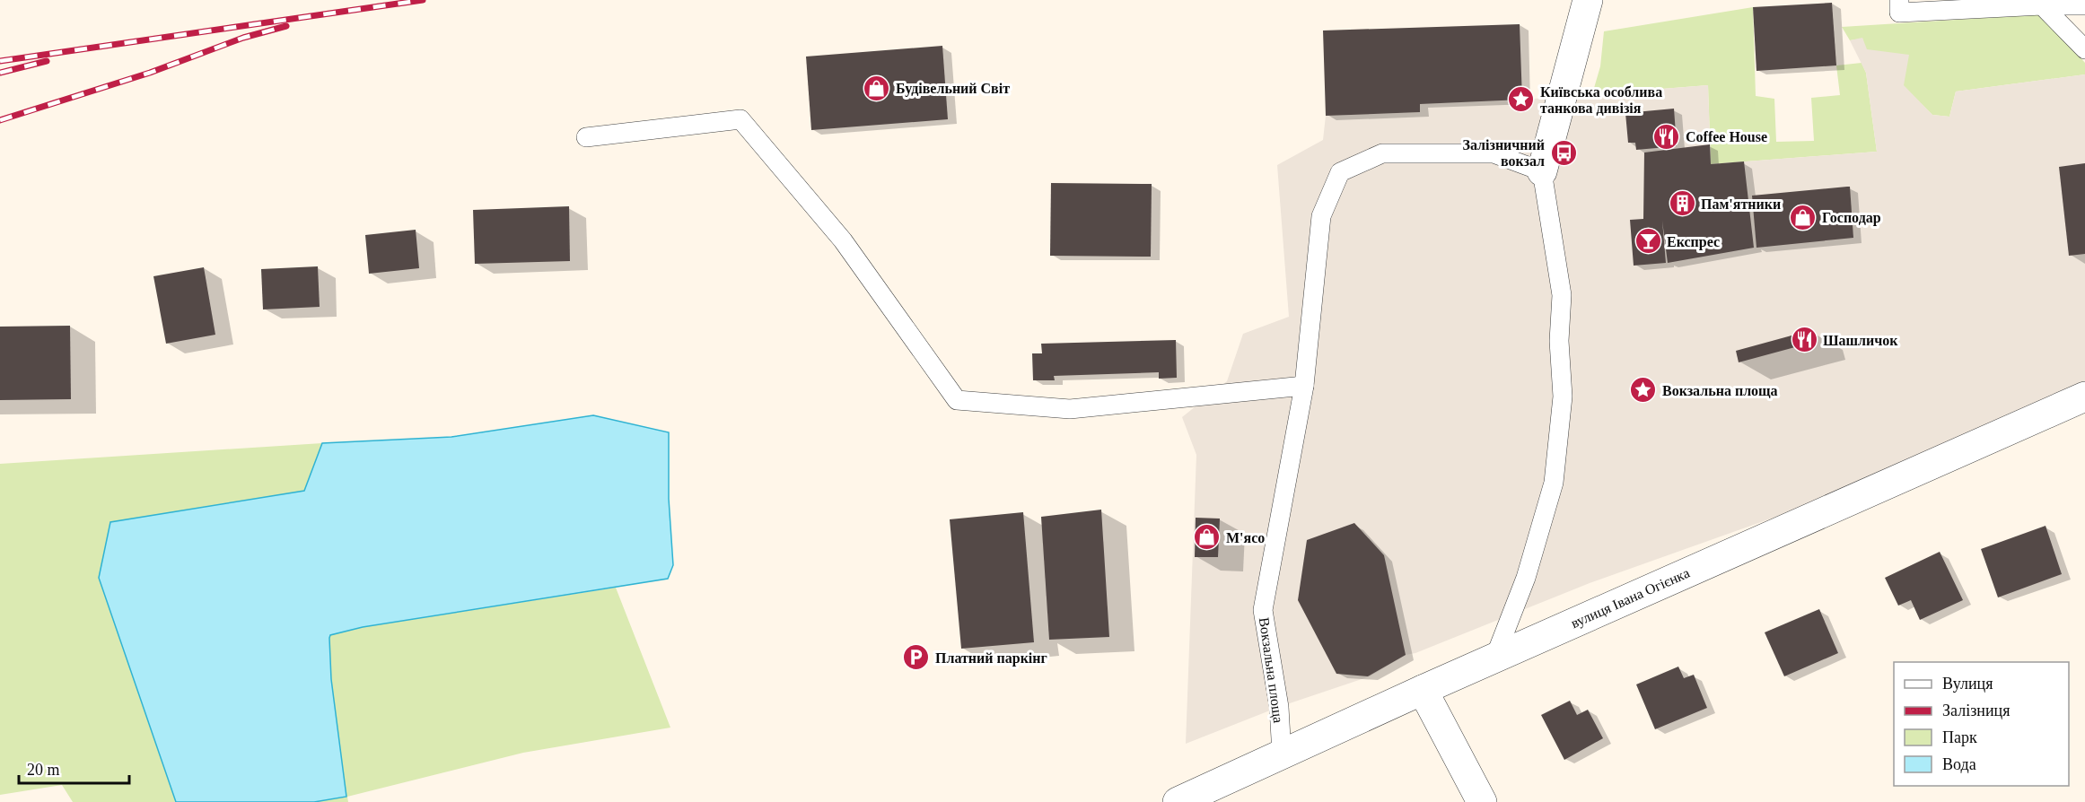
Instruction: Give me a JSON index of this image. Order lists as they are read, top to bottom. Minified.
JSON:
{"streets":{"street":["вулиця Івана Огієнка"],"lane":["Вокзальна площа"]},"crossings":[["вулиця Івана Огієнка","Вокзальна площа"]],"places":{"shop":["Будівельний Світ","Господар","М'ясо"],"place":["Київська особлива танкова дивізія","Вокзальна площа"],"restaurant":["Coffee House","Шашличок"],"bus stop":["Залізничний вокзал"],"building":["Пам'ятники"],"bar":["Експрес"],"parking":["Платний паркінг"]},"legend":["Вулиця","Залізниця","Парк","Вода"],"scale_bar":"20 m"}
